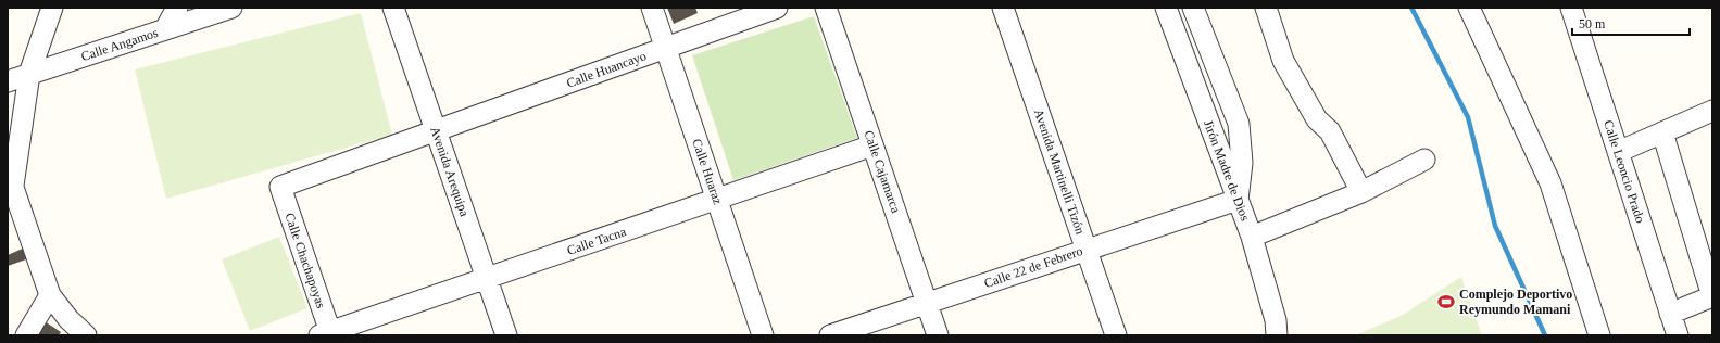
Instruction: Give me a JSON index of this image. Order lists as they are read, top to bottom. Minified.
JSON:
{"streets":{"street":["Calle Angamos","Calle Huancayo","Jirón Madre de Dios","Avenida Arequipa","Calle Huaraz","Calle Cajamarca","Avenida Martinelli Tizón","Calle Leoncio Prado","Calle Tacna","Calle Chachapoyas","Calle 22 de Febrero"]},"crossings":[["Calle Huancayo","Avenida Arequipa"],["Calle Huancayo","Calle Huaraz"],["Calle Huancayo","Calle Chachapoyas"],["Jirón Madre de Dios","Calle 22 de Febrero"],["Avenida Arequipa","Calle Tacna"],["Calle Huaraz","Calle Tacna"],["Calle Cajamarca","Calle Tacna"],["Calle Cajamarca","Calle 22 de Febrero"],["Avenida Martinelli Tizón","Calle 22 de Febrero"],["Calle Tacna","Calle Chachapoyas"]],"places":{"sports":["Complejo Deportivo Reymundo Mamani"]},"scale_bar":"50 m"}
